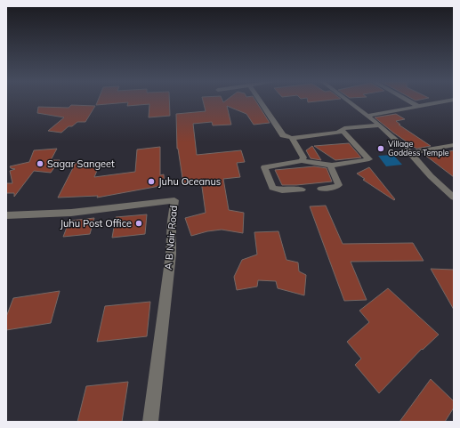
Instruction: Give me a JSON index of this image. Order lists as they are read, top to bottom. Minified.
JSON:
{"streets":{"street":["A B Nair Road"]},"places":["Village Goddess Temple","Sagar Sangeet","Juhu Oceanus","Juhu Post Office"]}
